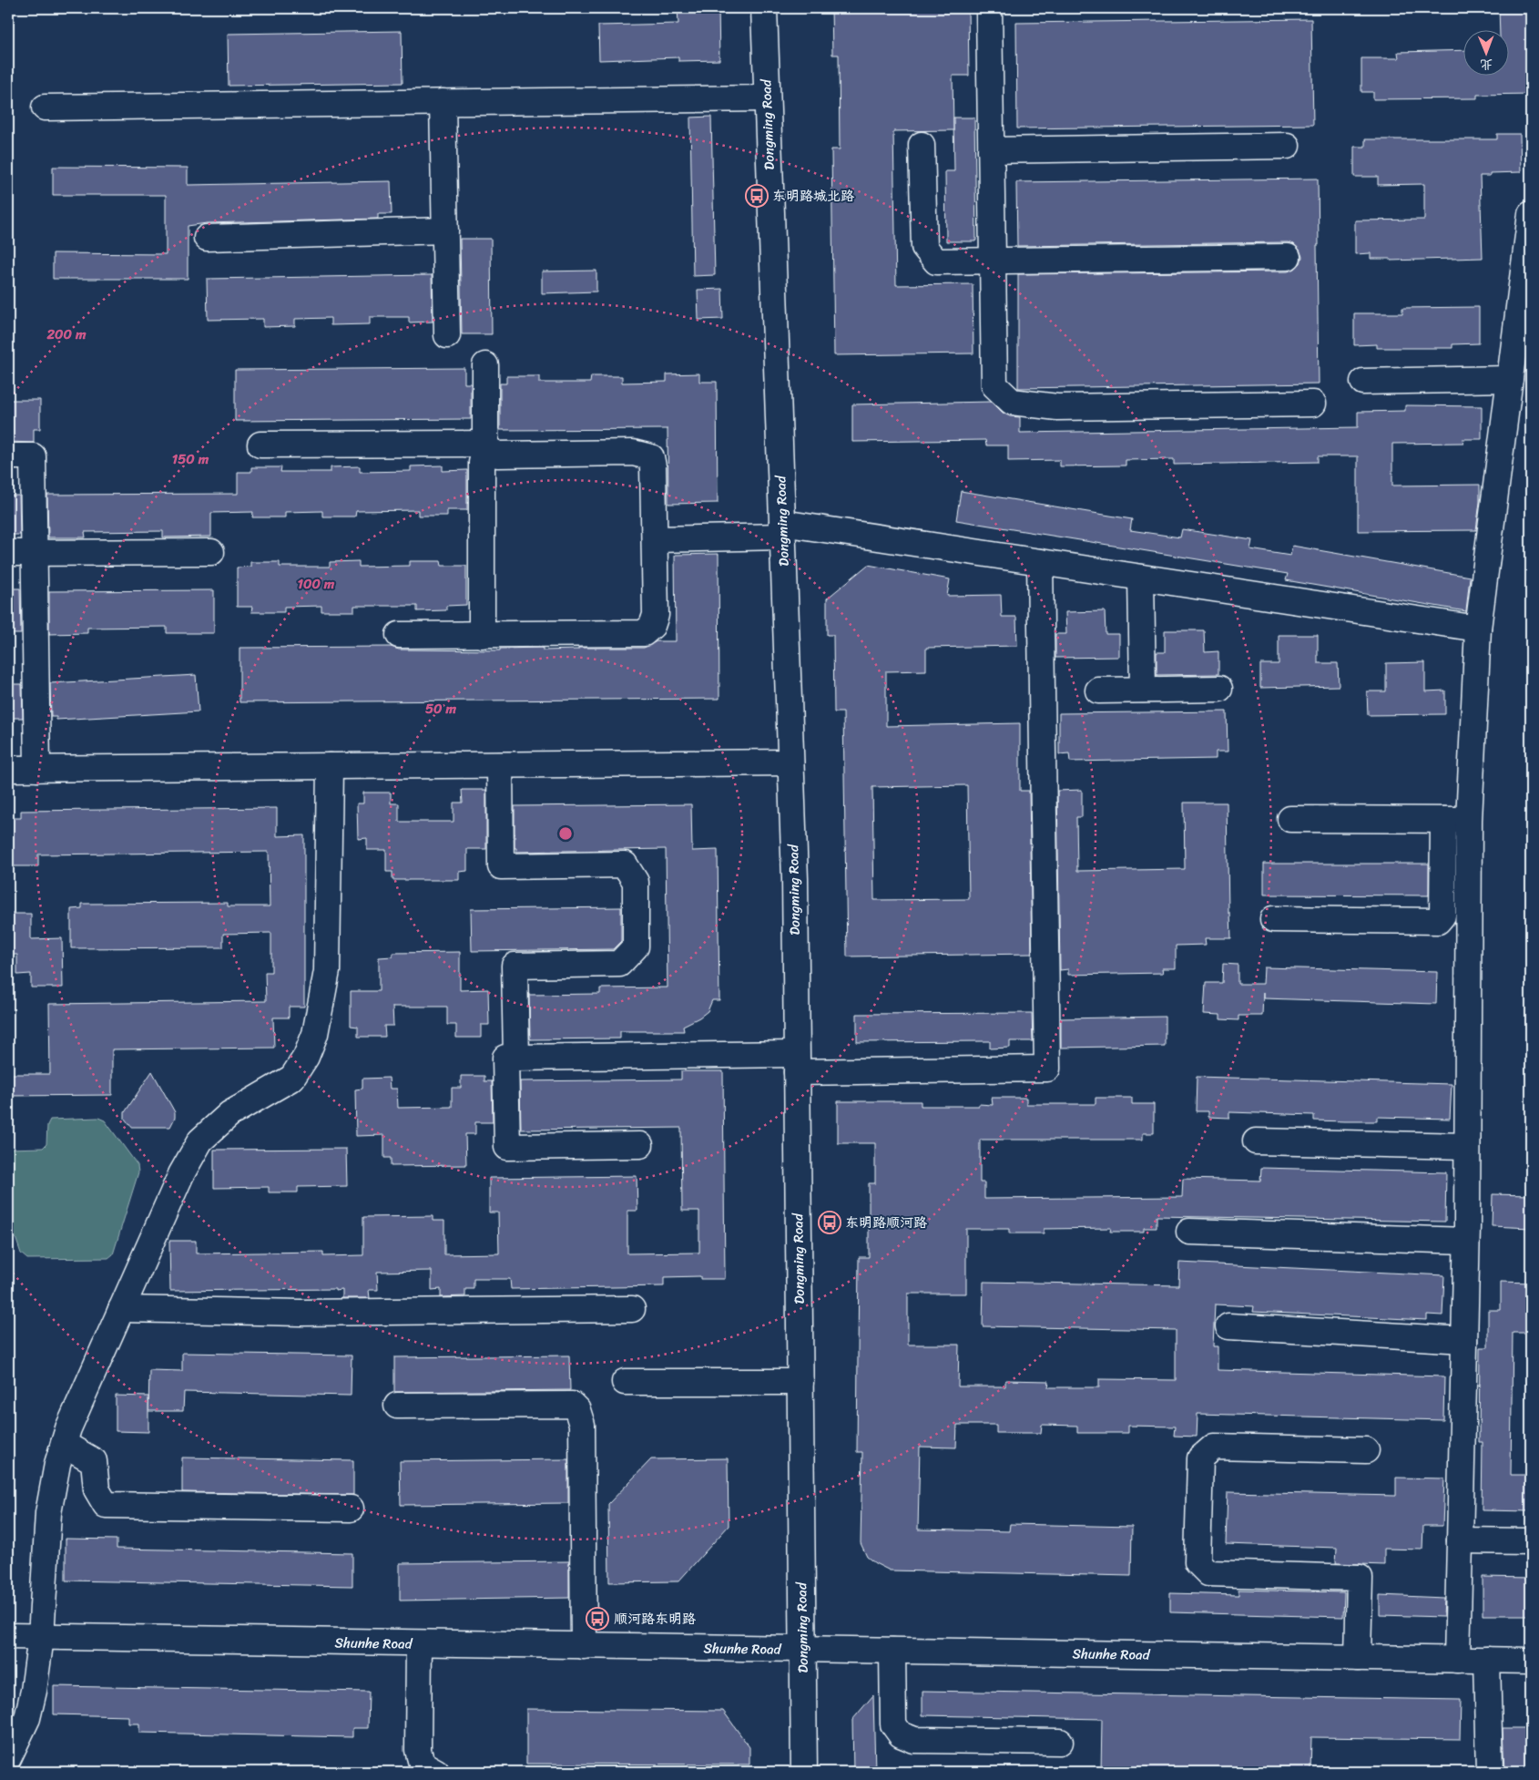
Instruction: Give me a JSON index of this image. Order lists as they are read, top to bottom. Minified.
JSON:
{"streets":{"street":["Dongming Road","Shunhe Road"]},"crossings":[["Dongming Road","Shunhe Road"]],"places":{"bus stop":["东明路城北路","东明路顺河路","顺河路东明路"]},"north":"bottom","rings":["200 m","150 m","100 m","50 m"]}
